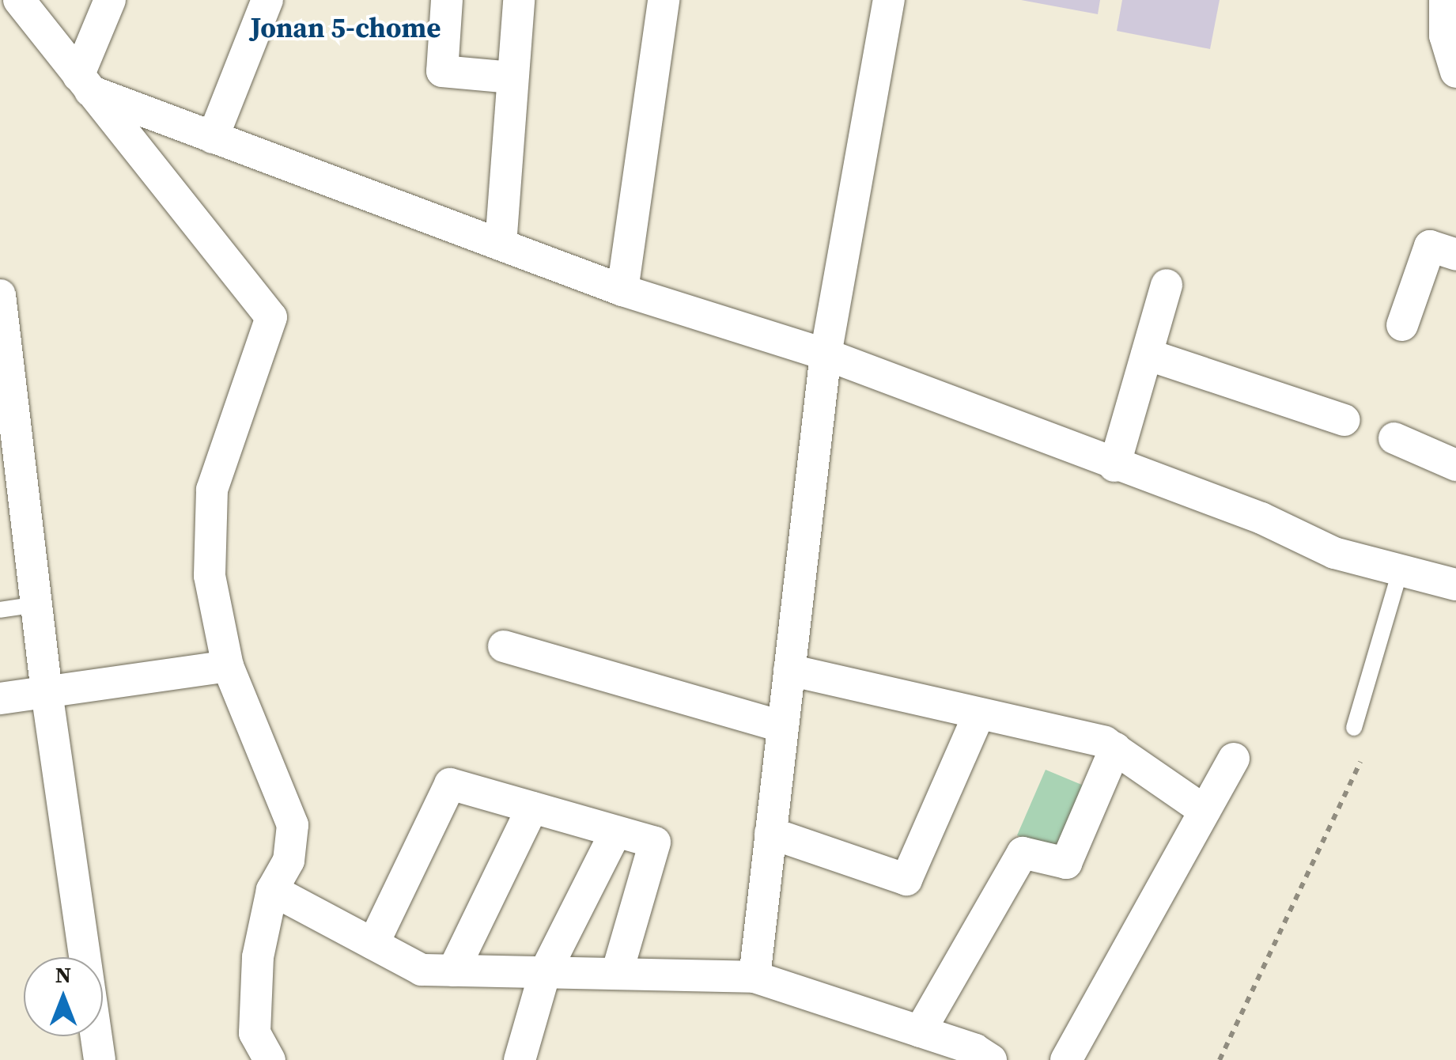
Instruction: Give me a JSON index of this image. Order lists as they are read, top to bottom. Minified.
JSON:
{"districts":["Jonan 5-chome"],"north":"top"}
